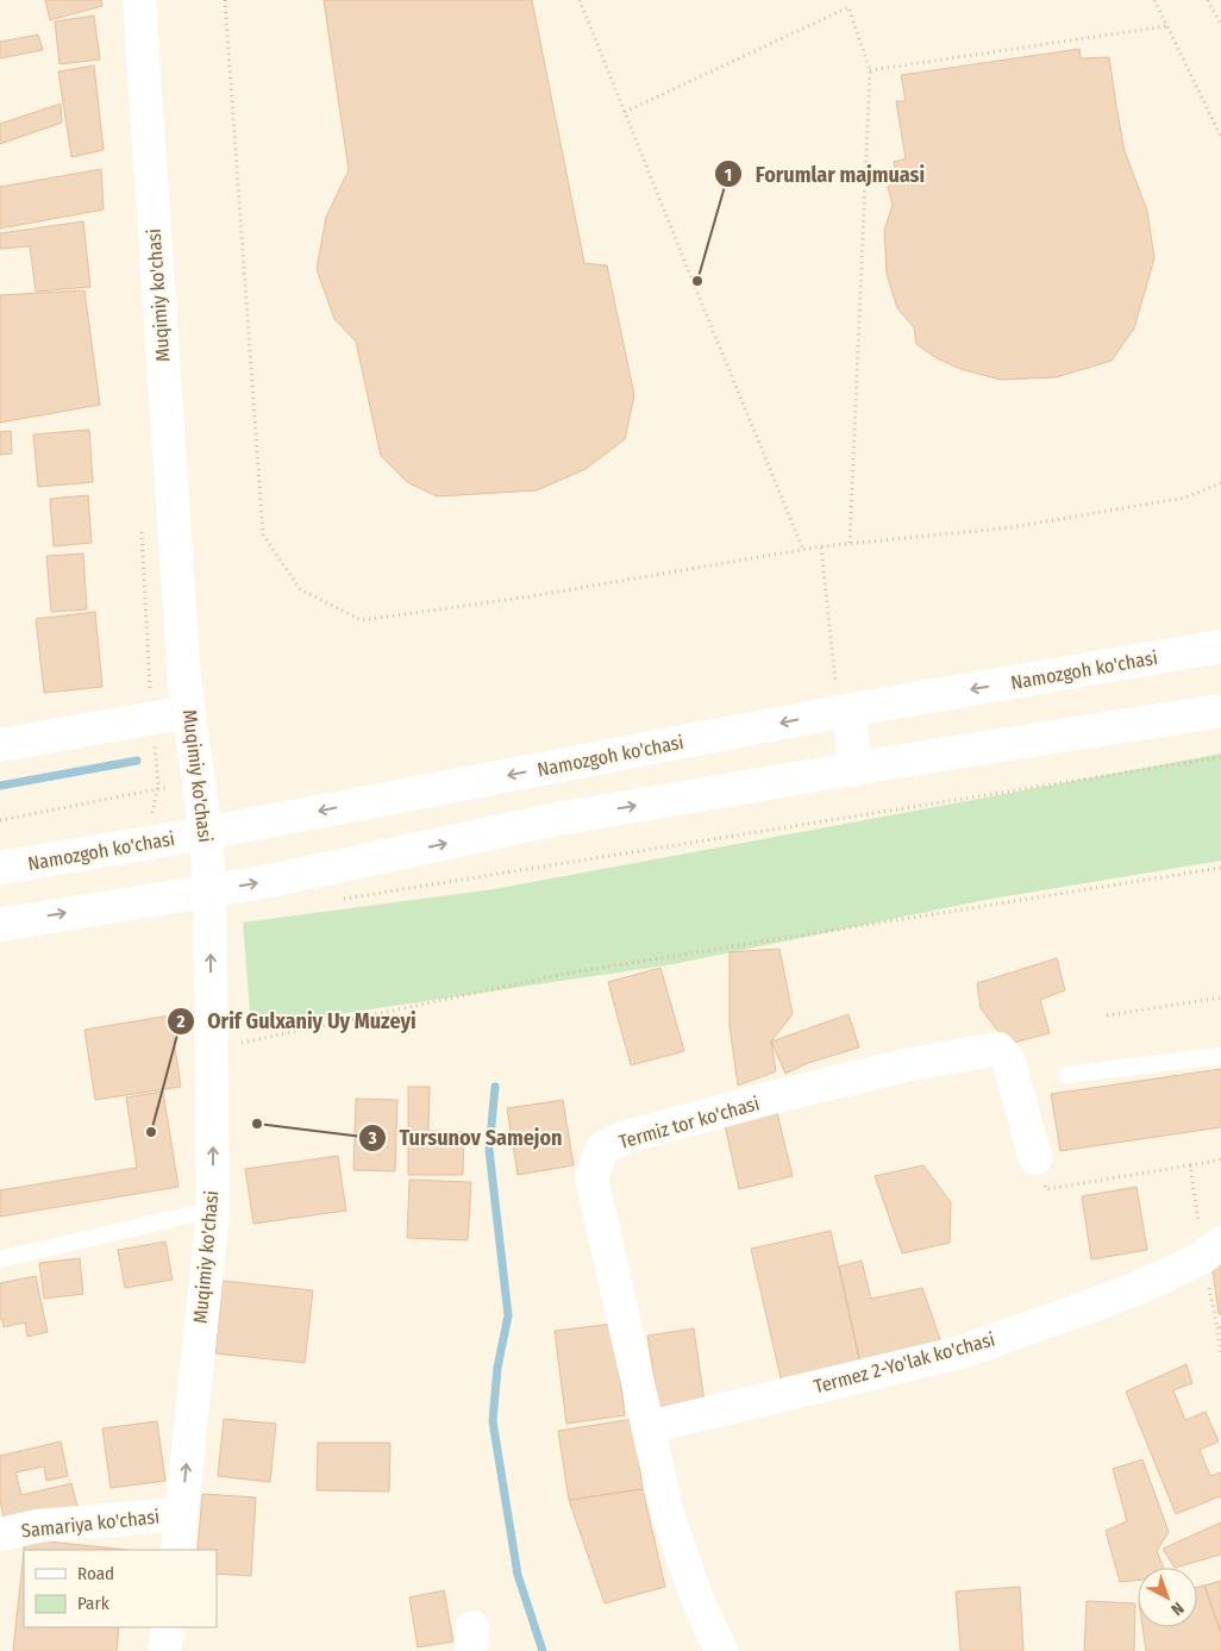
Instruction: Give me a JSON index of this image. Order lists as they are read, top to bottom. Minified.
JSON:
{"streets":{"main road":["Muqimiy ko'chasi","Namozgoh ko'chasi","Termiz tor ko'chasi","Termez 2-Yo'lak ko'chasi","Samariya ko'chasi"]},"crossings":[["Muqimiy ko'chasi","Namozgoh ko'chasi"],["Muqimiy ko'chasi","Samariya ko'chasi"],["Termiz tor ko'chasi","Termez 2-Yo'lak ko'chasi"]],"one_way":["Muqimiy ko'chasi"],"places":["Forumlar majmuasi","Tursunov Samejon","Orif Gulxaniy Uy Muzeyi"],"legend":["Road","Park"],"north":"bottom right"}
